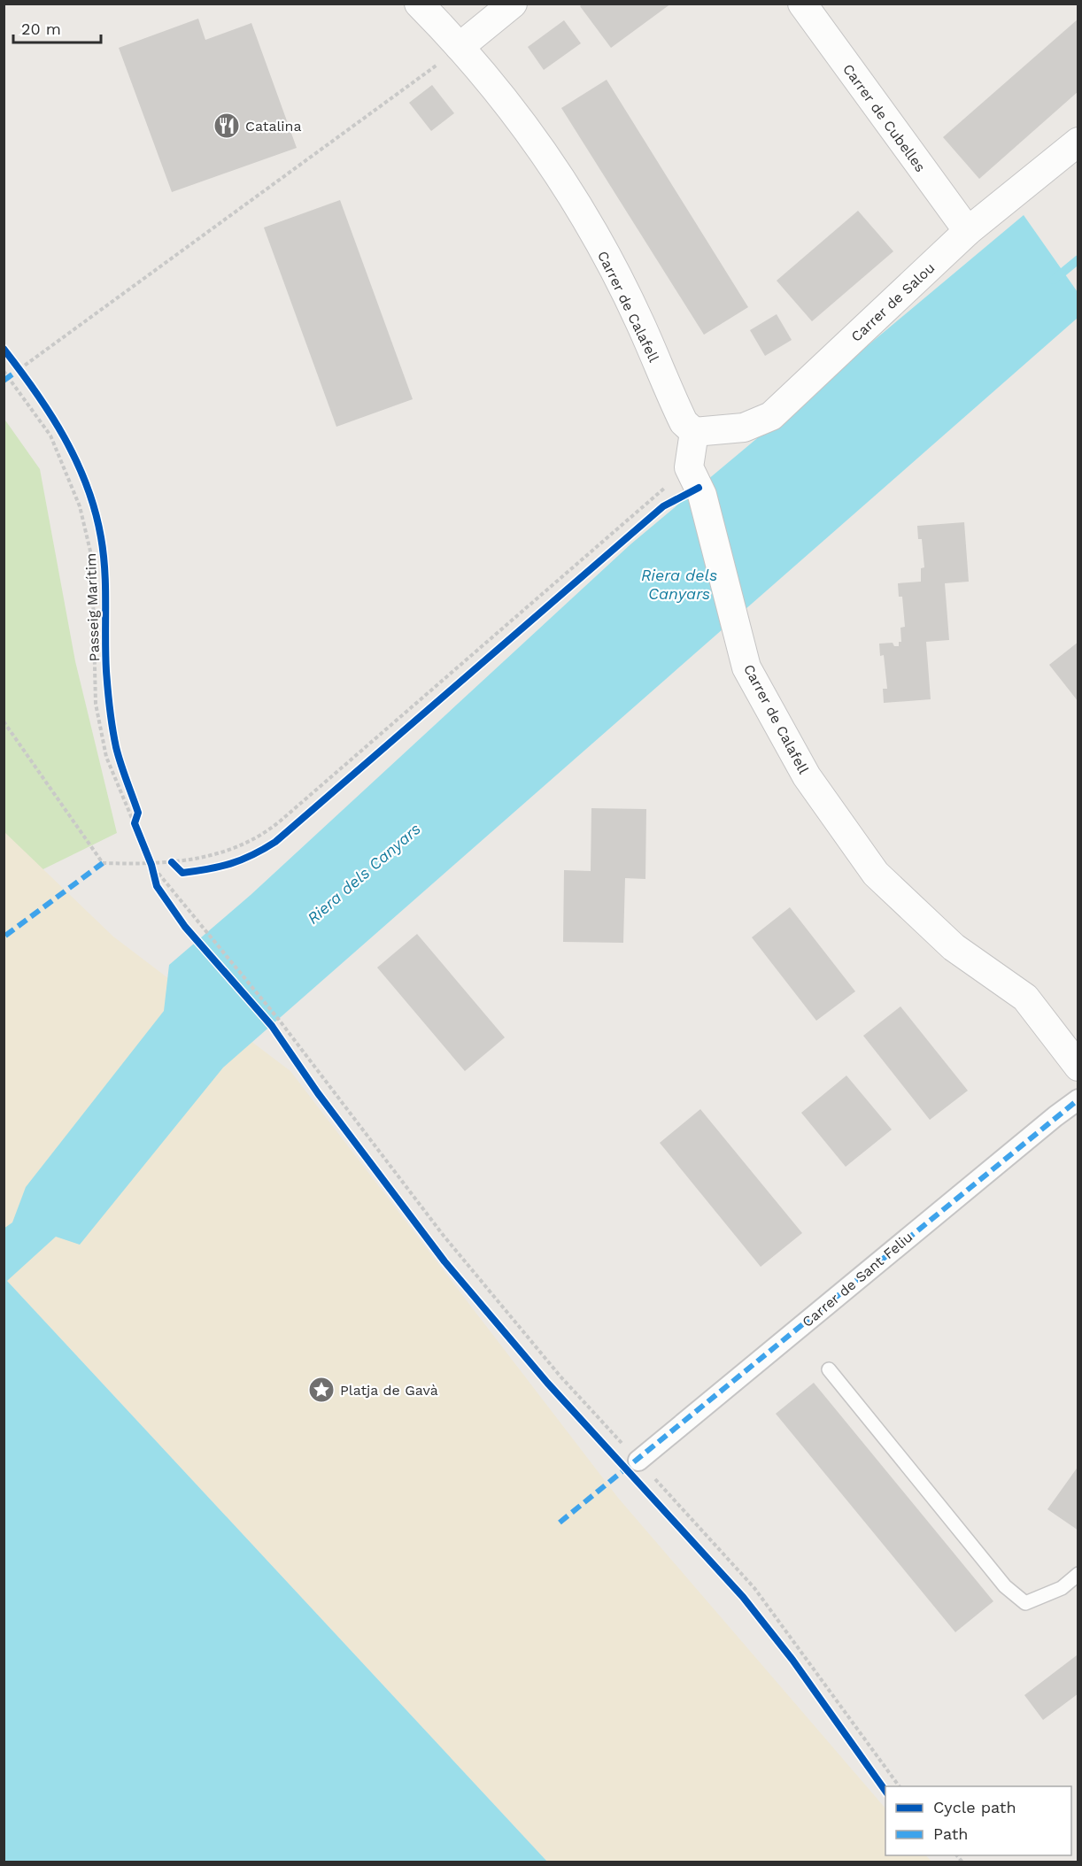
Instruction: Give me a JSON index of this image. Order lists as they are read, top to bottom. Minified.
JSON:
{"streets":{"street":["Carrer de Cubelles","Carrer de Salou","Carrer de Calafell","Carrer de Sant Feliu"],"cycle path":["Passeig Marítim"]},"crossings":[["Carrer de Cubelles","Carrer de Salou"],["Carrer de Salou","Carrer de Calafell"],["Passeig Marítim","Carrer de Sant Feliu"]],"water":["Riera dels Canyars"],"places":{"restaurant":["Catalina"],"place":["Platja de Gavà"]},"legend":["Cycle path","Path"],"scale_bar":"20 m"}
